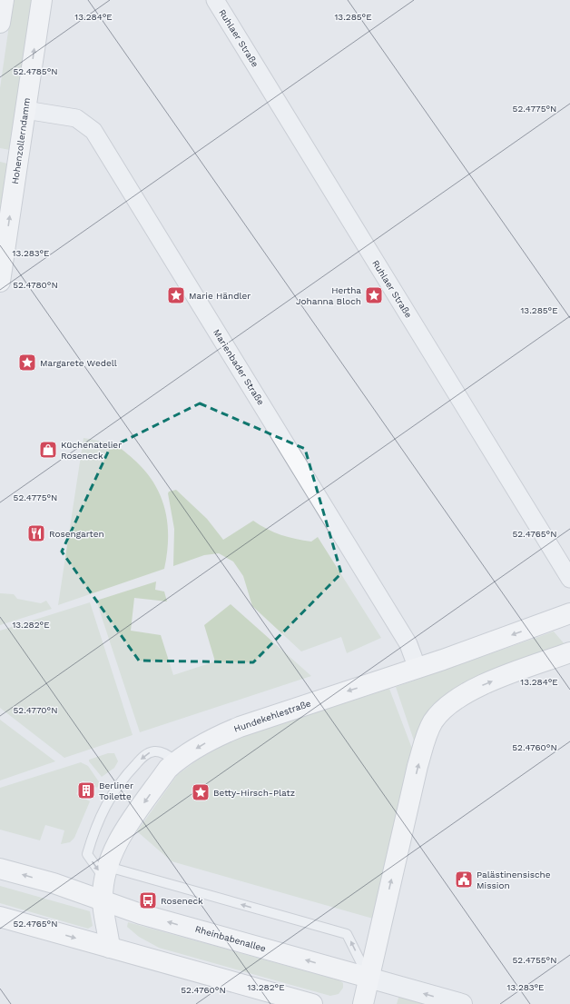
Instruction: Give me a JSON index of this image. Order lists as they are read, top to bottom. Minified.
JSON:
{"streets":{"main road":["Hohenzollerndamm","Hundekehlestraße","Rheinbabenallee"],"street":["Ruhlaer Straße","Marienbader Straße"]},"crossings":[["Hohenzollerndamm","Marienbader Straße"],["Marienbader Straße","Hundekehlestraße"],["Hundekehlestraße","Rheinbabenallee"]],"one_way":["Hohenzollerndamm","Hundekehlestraße"],"places":{"place":["Marie Händler","Hertha Johanna Bloch","Margarete Wedell","Betty-Hirsch-Platz"],"shop":["Küchenatelier Roseneck"],"restaurant":["Rosengarten"],"building":["Berliner Toilette"],"public building":["Palästinensische Mission"],"bus stop":["Roseneck"]},"coordinates":["13.285°E","13.284°E","52.4785°N","52.4775°N","13.283°E","52.4780°N","52.4765°N","13.282°E","52.4770°N","52.4760°N","52.4755°N"]}
